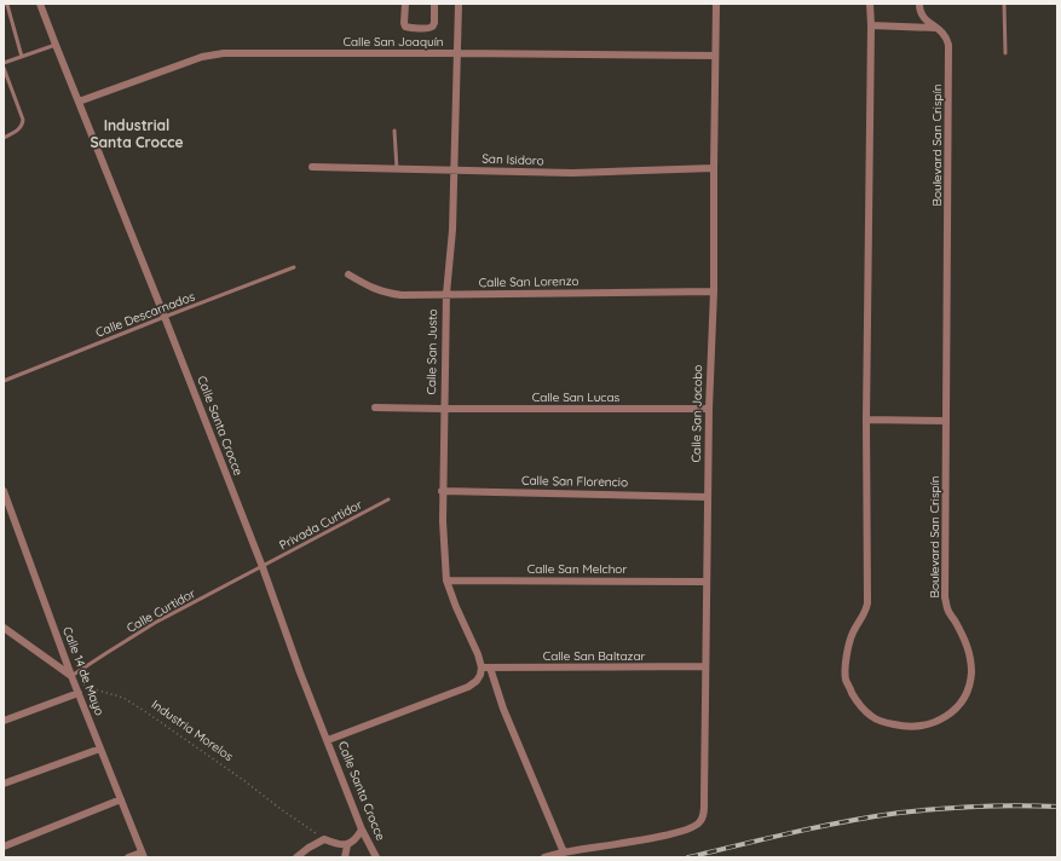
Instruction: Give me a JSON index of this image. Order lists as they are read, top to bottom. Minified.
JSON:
{"streets":{"street":["Calle San Joaquín","Boulevard San Crispín","San Isidoro","Calle San Lorenzo","Calle San Justo","Calle San Lucas","Calle San Jacobo","Calle Santa Crocce","Calle San Florencio","Calle San Melchor","Calle San Baltazar","Calle 14 de Mayo"],"lane":["Calle Descarnados","Privada Curtidor","Calle Curtidor"],"path":["Industria Morelos"]},"crossings":[["Calle San Joaquín","Calle San Justo"],["Calle San Joaquín","Calle San Jacobo"],["Calle San Joaquín","Calle Santa Crocce"],["San Isidoro","Calle San Justo"],["San Isidoro","Calle San Jacobo"],["Calle San Lorenzo","Calle San Justo"],["Calle San Lorenzo","Calle San Jacobo"],["Calle Descarnados","Calle Santa Crocce"],["Calle San Justo","Calle San Lucas"],["Calle San Justo","Calle San Jacobo"],["Calle San Justo","Calle San Florencio"],["Calle San Justo","Calle San Melchor"],["Calle San Justo","Calle San Baltazar"],["Calle San Lucas","Calle San Jacobo"],["Calle San Jacobo","Calle San Florencio"],["Calle San Jacobo","Calle San Melchor"],["Calle San Jacobo","Calle San Baltazar"],["Calle Santa Crocce","Privada Curtidor"],["Calle Santa Crocce","Calle Curtidor"],["Privada Curtidor","Calle Curtidor"],["Calle Curtidor","Calle 14 de Mayo"],["Calle Curtidor","Industria Morelos"],["Calle 14 de Mayo","Industria Morelos"]],"districts":["Industrial Santa Crocce"]}
